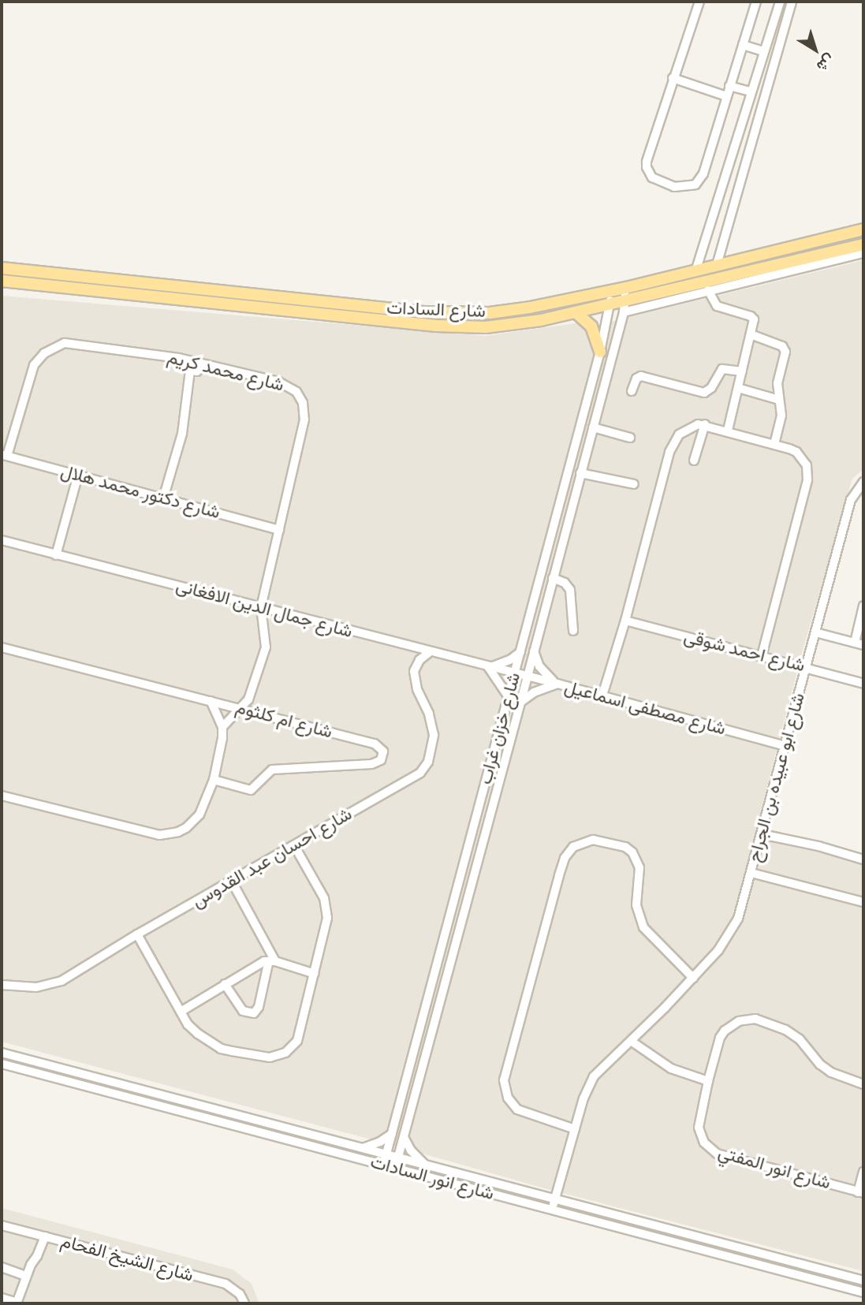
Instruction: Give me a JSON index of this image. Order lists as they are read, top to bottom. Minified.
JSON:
{"streets":{"main road":["شارع السادات"],"street":["شارع محمد كريم","شارع دكتور محمد هلال","شارع جمال الدين الافغانى","شارع احمد شوقى","شارع مصطفى اسماعيل","شارع ام كلثوم","شارع خزان غراب","شارع ابو عبيده بن الجراح","شارع احسان عبد القدوس","شارع انور المفتي","شارع انور السادات","شارع الشيخ الفحام"]},"crossings":[["شارع السادات","شارع خزان غراب"],["شارع محمد كريم","شارع دكتور محمد هلال"],["شارع محمد كريم","شارع جمال الدين الافغانى"],["شارع محمد كريم","شارع ام كلثوم"],["شارع جمال الدين الافغانى","شارع مصطفى اسماعيل"],["شارع جمال الدين الافغانى","شارع خزان غراب"],["شارع جمال الدين الافغانى","شارع احسان عبد القدوس"],["شارع احمد شوقى","شارع ابو عبيده بن الجراح"],["شارع مصطفى اسماعيل","شارع خزان غراب"],["شارع مصطفى اسماعيل","شارع ابو عبيده بن الجراح"],["شارع خزان غراب","شارع انور السادات"],["شارع ابو عبيده بن الجراح","شارع انور السادات"]],"north":"bottom right"}
